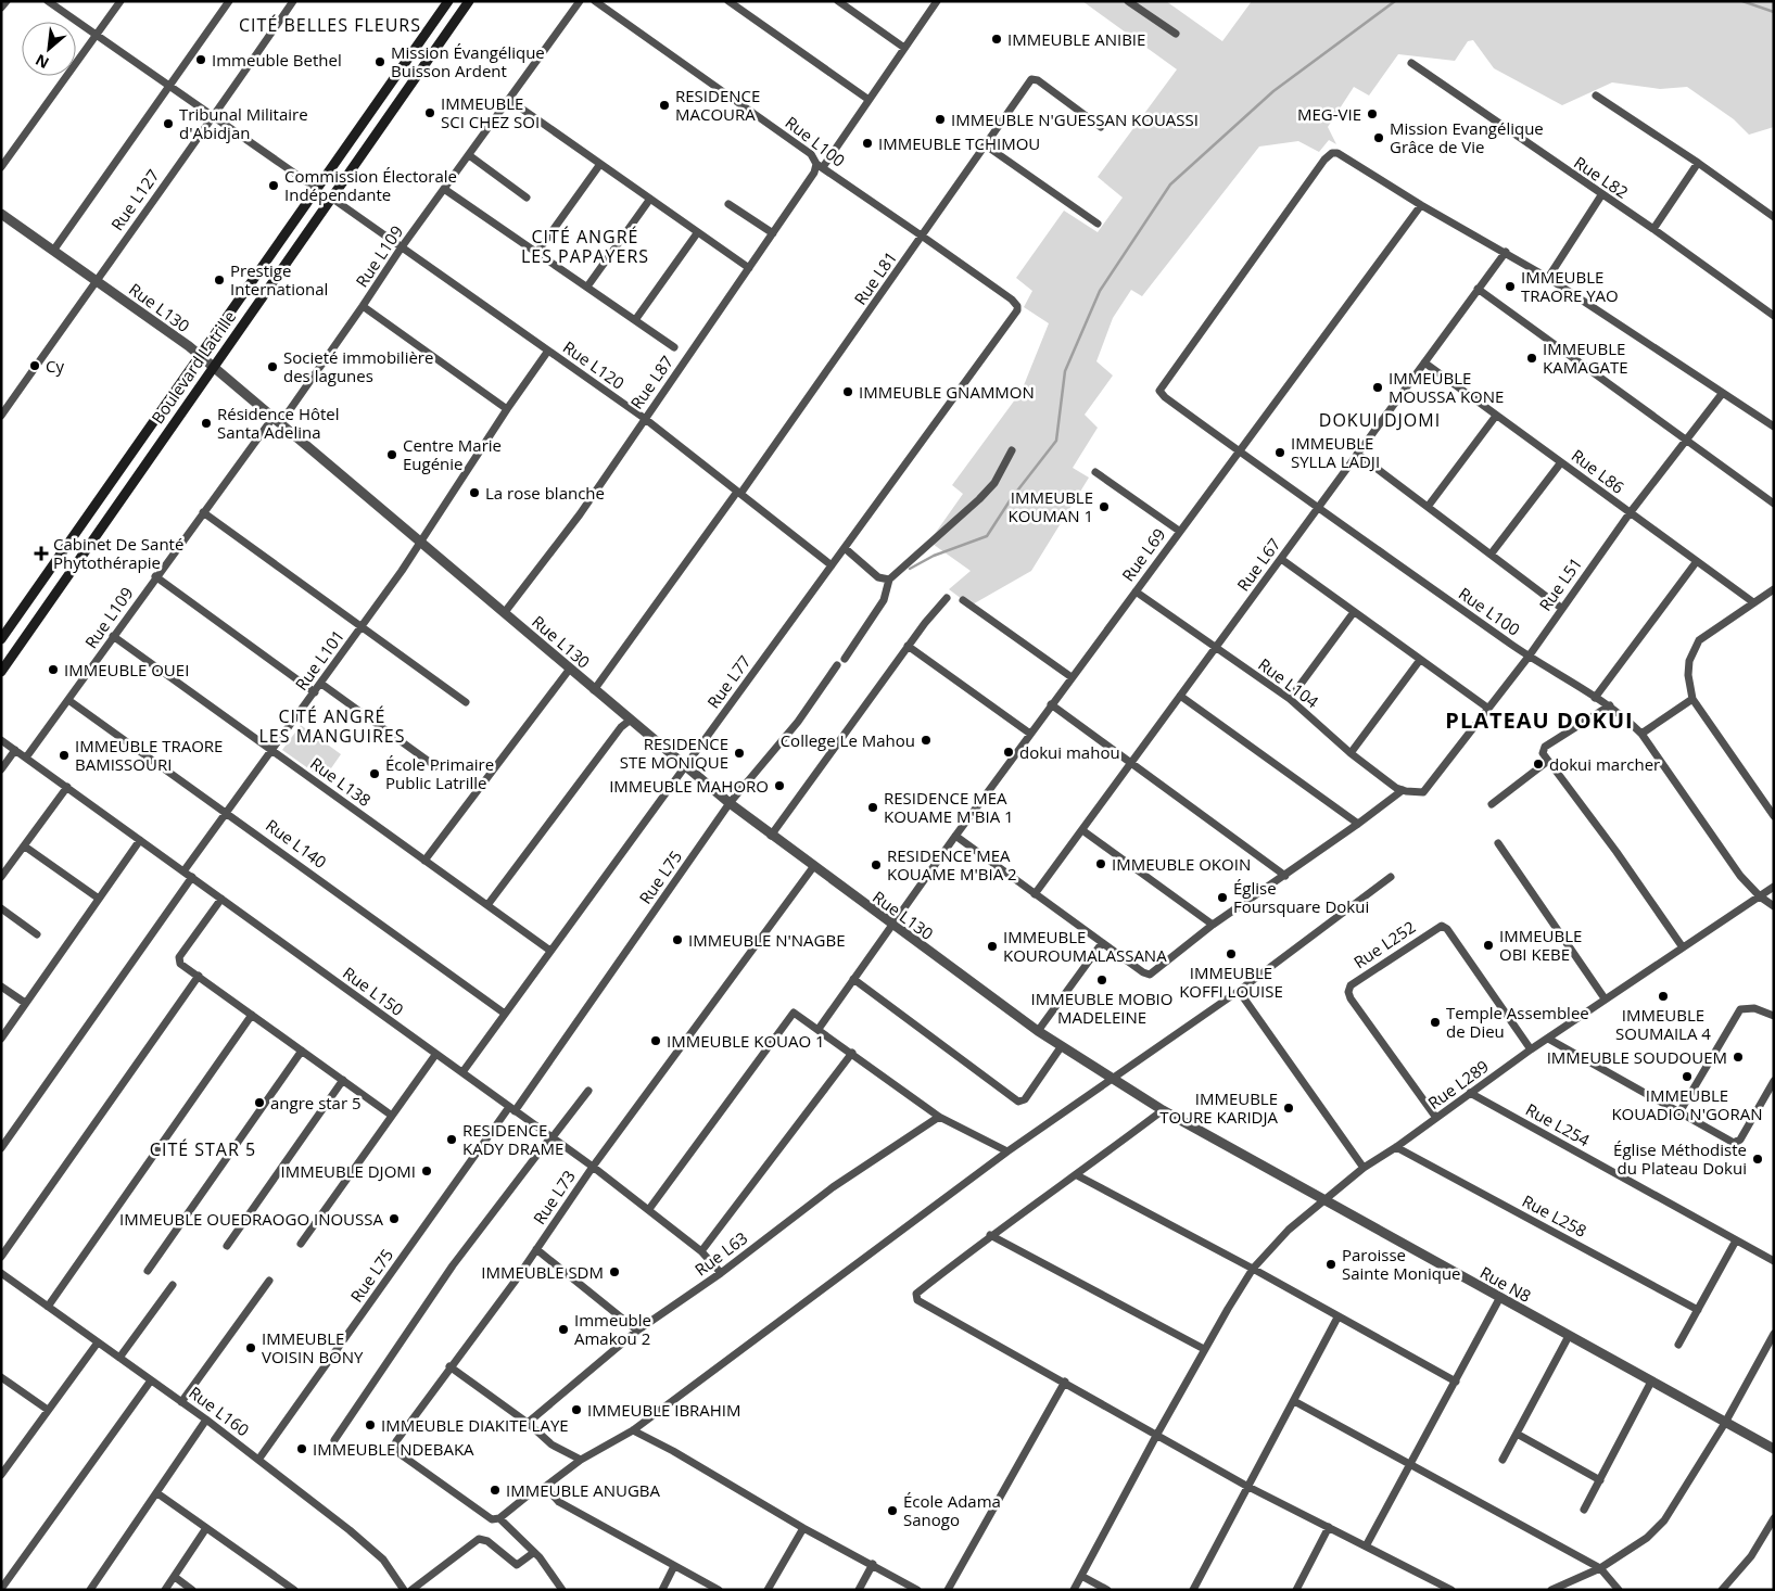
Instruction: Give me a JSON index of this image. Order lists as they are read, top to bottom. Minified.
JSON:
{"streets":{"main road":["Boulevard Latrille"],"street":["Rue L100","Rue L82","Rue L127","Rue L109","Rue L81","Rue L130","Rue L120","Rue L87","Rue L86","Rue L69","Rue L67","Rue L51","Rue L101","Rue L77","Rue L104","Rue L138","Rue L140","Rue L75","Rue L252","Rue L150","Rue L289","Rue L254","Rue L73","Rue L258","Rue L63","Rue N8","Rue L160"]},"crossings":[["Rue L100","Rue L81"],["Rue L100","Rue L87"],["Rue L100","Rue L69"],["Rue L100","Rue L67"],["Rue L100","Rue L51"],["Rue L100","Rue L77"],["Rue L100","Rue L289"],["Rue L127","Rue L130"],["Rue L109","Rue L130"],["Rue L109","Rue L120"],["Rue L109","Rue L138"],["Rue L109","Rue L140"],["Rue L109","Rue L150"],["Rue L81","Rue L130"],["Rue L81","Rue L120"],["Rue L130","Boulevard Latrille"],["Rue L130","Rue L87"],["Rue L130","Rue L69"],["Rue L130","Rue L101"],["Rue L130","Rue L77"],["Rue L130","Rue L75"],["Rue L130","Rue L73"],["Rue L130","Rue N8"],["Rue L120","Boulevard Latrille"],["Rue L120","Rue L87"],["Rue L120","Rue L101"],["Rue L120","Rue L77"],["Rue L86","Rue L67"],["Rue L86","Rue L51"],["Rue L69","Rue L104"],["Rue L67","Rue L104"],["Rue L51","Rue L104"],["Rue L101","Rue L138"],["Rue L101","Rue L140"],["Rue L101","Rue L150"],["Rue L77","Rue L138"],["Rue L77","Rue L140"],["Rue L77","Rue L150"],["Rue L75","Rue L150"],["Rue L75","Rue L160"],["Rue L252","Rue L289"],["Rue L150","Rue L73"],["Rue L150","Rue L63"],["Rue L289","Rue L254"],["Rue L289","Rue L258"],["Rue L289","Rue N8"]],"districts":["CITÉ BELLES FLEURS","CITÉ ANGRÉ LES PAPAYERS","DOKUI DJOMI","CITÉ ANGRÉ LES MANGUIRES","PLATEAU DOKUI","CITÉ STAR 5"],"places":{"other":["IMMEUBLE ANIBIE","Immeuble Bethel","Mission Évangélique Buisson Ardent","RESIDENCE MACOURA","IMMEUBLE SCI CHEZ SOI","MEG-VIE","IMMEUBLE N'GUESSAN KOUASSI","Tribunal Militaire d'Abidjan","Mission Evangélique Grâce de Vie","IMMEUBLE TCHIMOU","Commission Électorale Indépendante","Prestige International","IMMEUBLE TRAORE YAO","IMMEUBLE KAMAGATE","Cy","Societé immobilière des lagunes","IMMEUBLE MOUSSA KONE","IMMEUBLE GNAMMON","Résidence Hôtel Santa Adelina","IMMEUBLE SYLLA LADJI","Centre Marie Eugénie","La rose blanche","IMMEUBLE KOUMAN 1","IMMEUBLE OUEI","College Le Mahou","dokui mahou","RESIDENCE STE MONIQUE","IMMEUBLE TRAORE BAMISSOURI","dokui marcher","École Primaire Public Latrille","IMMEUBLE MAHORO","RESIDENCE MEA KOUAME M'BIA 1","IMMEUBLE OKOIN","RESIDENCE MEA KOUAME M'BIA 2","Église Foursquare Dokui","IMMEUBLE N'NAGBE","IMMEUBLE OBI KEBE","IMMEUBLE KOUROUMALASSANA","IMMEUBLE KOFFI LOUISE","IMMEUBLE MOBIO MADELEINE","IMMEUBLE SOUMAILA 4","Temple Assemblee de Dieu","IMMEUBLE KOUAO 1","IMMEUBLE SOUDOUEM","IMMEUBLE KOUADIO N'GORAN","angre star 5","IMMEUBLE TOURE KARIDJA","RESIDENCE KADY DRAME","Église Méthodiste du Plateau Dokui","IMMEUBLE DJOMI","IMMEUBLE OUEDRAOGO INOUSSA","Paroisse Sainte Monique","IMMEUBLE SDM","Immeuble Amakou 2","IMMEUBLE VOISIN BONY","IMMEUBLE IBRAHIM","IMMEUBLE DIAKITE LAYE","IMMEUBLE NDEBAKA","IMMEUBLE ANUGBA","École Adama Sanogo"],"health":["Cabinet De Santé Phytothérapie"]},"north":"bottom left"}
